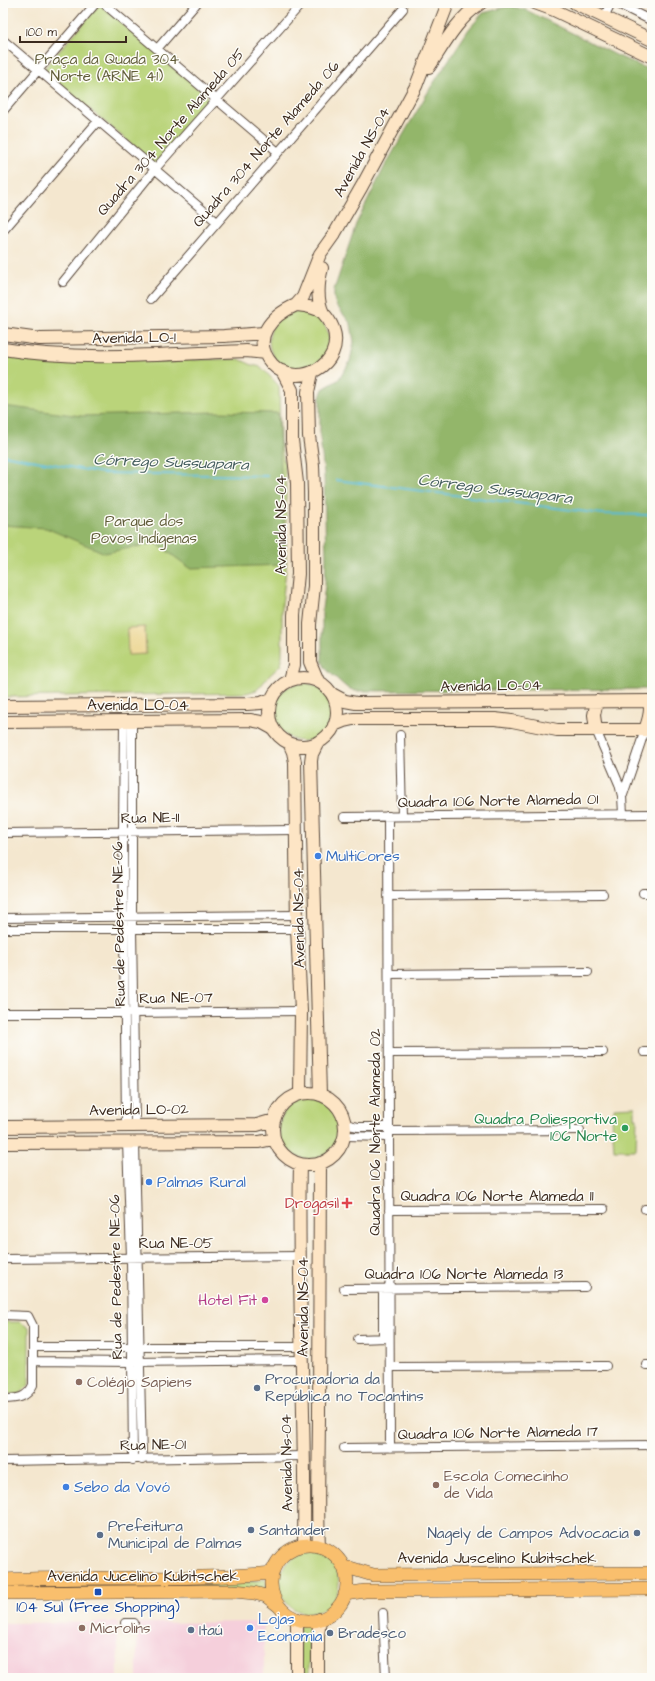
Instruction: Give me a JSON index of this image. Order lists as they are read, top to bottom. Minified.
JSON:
{"streets":{"main road":["Avenida Juscelino Kubitschek","Avenida Jucelino Kubitschek"],"street":["Quadra 304 Norte Alameda 05","Quadra 304 Norte Alameda 06","Avenida NS-04","Avenida LO-1","Avenida LO-04","Quadra 106 Norte Alameda 01","Rua NE-11","Rua de Pedestre NE-06","Rua NE-07","Avenida LO-02","Quadra 106 Norte Alameda 02","Quadra 106 Norte Alameda 11","Rua NE-05","Quadra 106 Norte Alameda 13","Quadra 106 Norte Alameda 17","Rua NE-01","Avenida Ns-04"]},"crossings":[["Avenida NS-04","Avenida LO-1"],["Avenida NS-04","Avenida LO-04"],["Avenida NS-04","Rua NE-11"],["Avenida NS-04","Rua NE-07"],["Avenida NS-04","Avenida LO-02"],["Avenida NS-04","Avenida Ns-04"],["Avenida NS-04","Avenida Juscelino Kubitschek"],["Avenida NS-04","Avenida Jucelino Kubitschek"],["Avenida LO-04","Rua de Pedestre NE-06"],["Quadra 106 Norte Alameda 01","Quadra 106 Norte Alameda 02"],["Rua NE-11","Rua de Pedestre NE-06"],["Rua de Pedestre NE-06","Rua NE-07"],["Rua de Pedestre NE-06","Avenida LO-02"],["Rua de Pedestre NE-06","Rua NE-05"],["Rua de Pedestre NE-06","Rua NE-01"],["Avenida LO-02","Avenida Ns-04"],["Quadra 106 Norte Alameda 02","Quadra 106 Norte Alameda 11"],["Quadra 106 Norte Alameda 02","Quadra 106 Norte Alameda 13"],["Quadra 106 Norte Alameda 02","Quadra 106 Norte Alameda 17"],["Rua NE-05","Avenida Ns-04"],["Rua NE-01","Avenida Ns-04"],["Avenida Ns-04","Avenida Juscelino Kubitschek"],["Avenida Ns-04","Avenida Jucelino Kubitschek"],["Avenida Juscelino Kubitschek","Avenida Jucelino Kubitschek"]],"water":["Córrego Sussuapara"],"parks":["Praça da Quada 304 Norte (ARNE 41)","Parque dos Povos Indígenas"],"places":{"other":["MultiCores","Quadra Poliesportiva 106 Norte","Palmas Rural","Hotel Fit","Colégio Sapiens","Procuradoria da República no Tocantins","Escola Comecinho de Vida","Sebo da Vovó","Santander","Nagely de Campos Advocacia","Prefeitura Municipal de Palmas","Microlins","Lojas Economia","Itaú","Bradesco"],"health":["Drogasil"],"transit":["104 Sul (Free Shopping)"]},"scale_bar":"100 m"}
